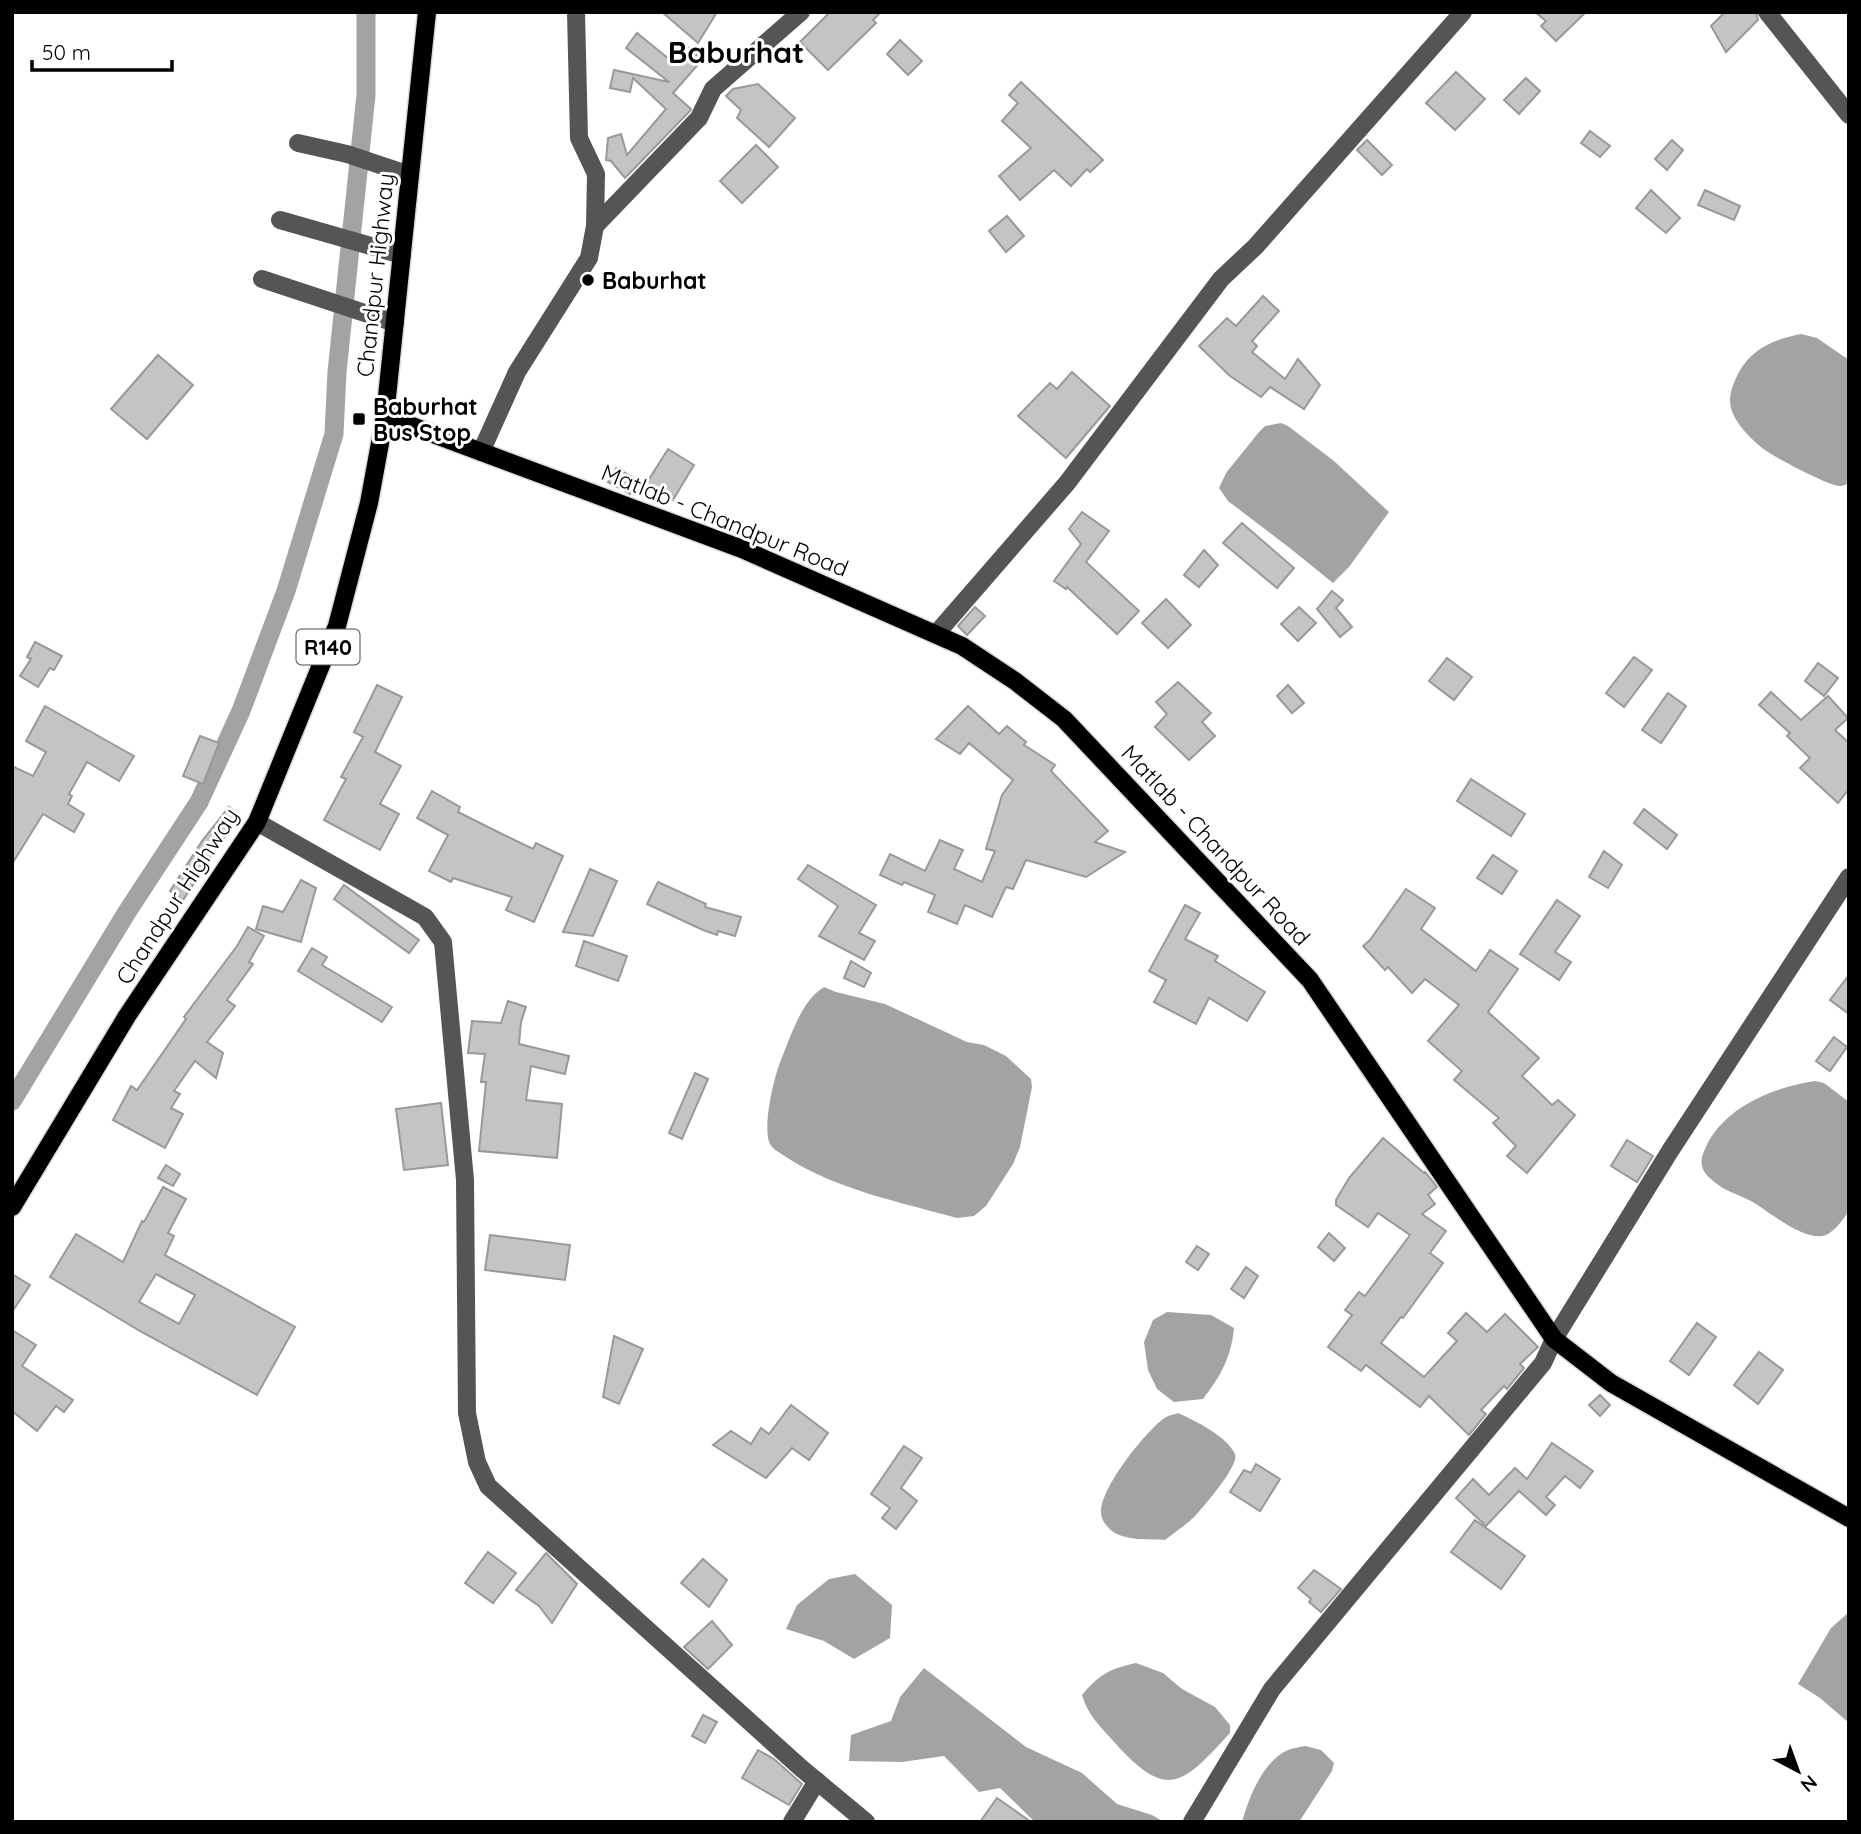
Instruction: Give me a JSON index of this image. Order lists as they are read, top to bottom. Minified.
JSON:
{"streets":{"main road":["Chandpur Highway","Matlab - Chandpur Road","R140"]},"crossings":[["Chandpur Highway","Matlab - Chandpur Road"]],"districts":["Baburhat"],"places":{"other":["Baburhat"],"transit":["Baburhat Bus Stop"]},"scale_bar":"50 m","north":"bottom right"}
